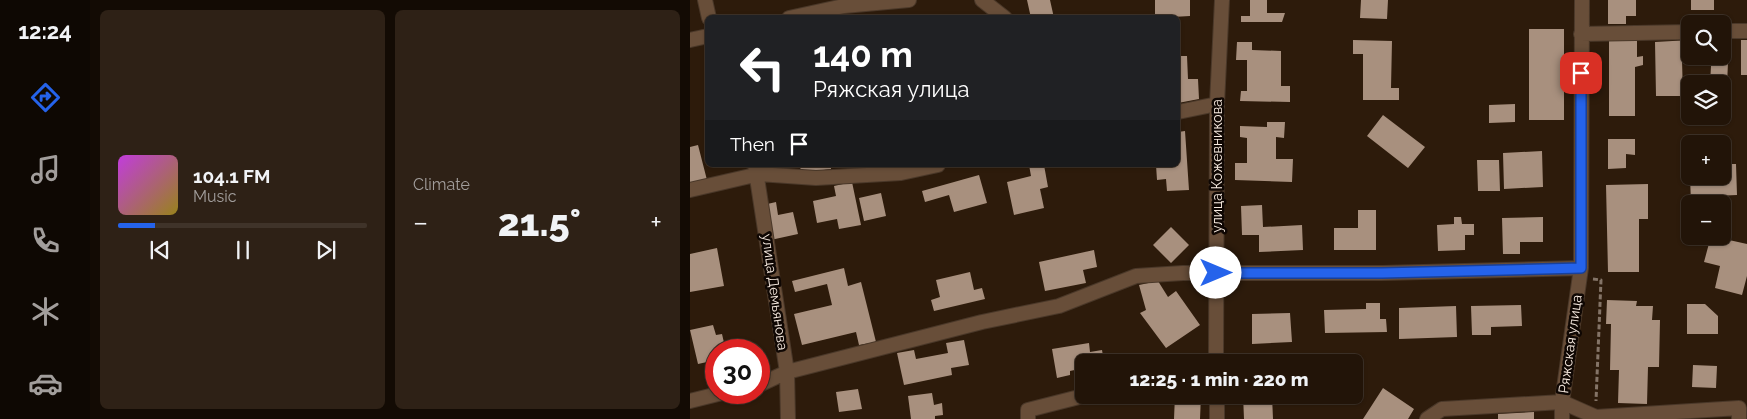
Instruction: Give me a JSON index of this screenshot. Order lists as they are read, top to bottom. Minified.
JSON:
{"streets":{"street":["улица Кожевникова","улица Демьянова","Ряжская улица"]},"page":{"tabs":"12:24","tile":"Climate","map_buttons":["+","−"],"turn":["140 m","Ряжская улица"],"then":"Then","song":["104.1 FM","Music"],"heat":["−","21.5°","+"],"limit":"30","trip":"12:25 · 1 min · 220 m"}}
